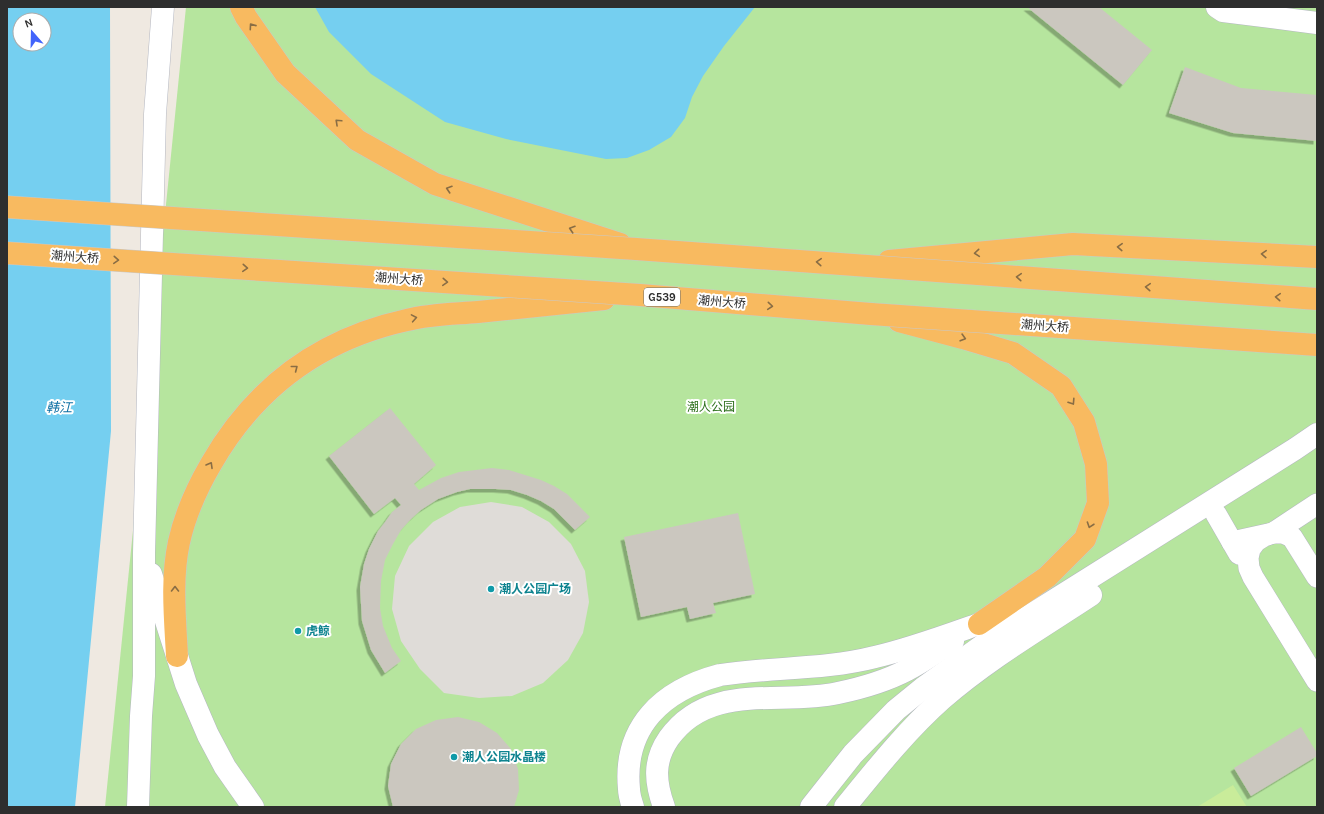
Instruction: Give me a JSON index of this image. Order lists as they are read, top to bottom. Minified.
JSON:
{"streets":{"highway":["潮州大桥","G539"]},"water":["韩江"],"parks":["潮人公园"],"places":["潮人公园广场","虎鲸","潮人公园水晶楼"],"north":"top"}
